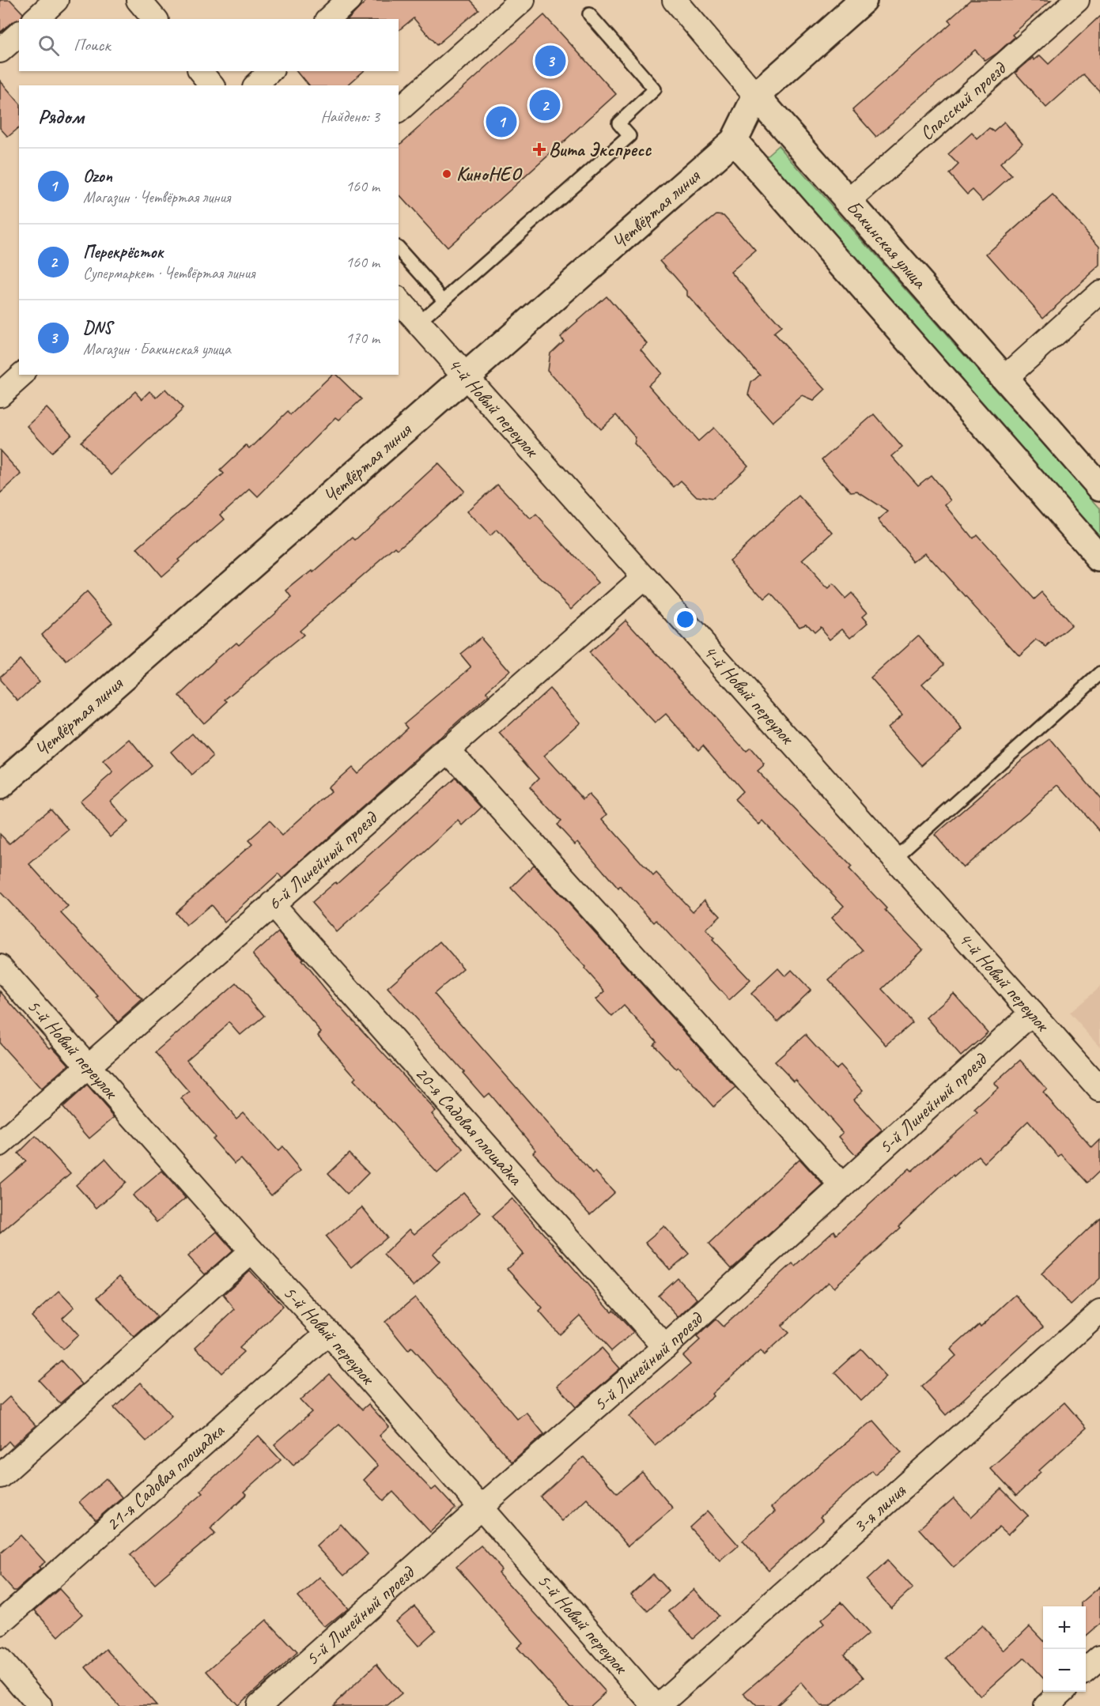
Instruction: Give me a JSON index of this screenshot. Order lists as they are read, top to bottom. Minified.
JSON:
{"streets":{"street":["Спасский проезд","Четвёртая линия","Бакинская улица","4-й Новый переулок","6-й Линейный проезд","5-й Новый переулок","5-й Линейный проезд","20-я Садовая площадка","21-я Садовая площадка","3-я линия"]},"crossings":[["Спасский проезд","Бакинская улица"],["Четвёртая линия","4-й Новый переулок"],["4-й Новый переулок","6-й Линейный проезд"],["4-й Новый переулок","5-й Линейный проезд"],["6-й Линейный проезд","5-й Новый переулок"],["6-й Линейный проезд","20-я Садовая площадка"],["5-й Новый переулок","5-й Линейный проезд"],["5-й Новый переулок","21-я Садовая площадка"],["5-й Новый переулок","3-я линия"],["5-й Линейный проезд","20-я Садовая площадка"]],"places":{"health":["Вита Экспресс"],"other":["КиноНЕО"]},"page":{"search":"Поиск","pins":["3","2","1"],"heading":["Рядом","Найдено: 3"],"list":[{"mark":"1","name":"Ozon","note":"Магазин · Четвёртая линия","value":"160 m"},{"mark":"2","name":"Перекрёсток","note":"Супермаркет · Четвёртая линия","value":"160 m"},{"mark":"3","name":"DNS","note":"Магазин · Бакинская улица","value":"170 m"}],"map_buttons":["+","−"]}}
